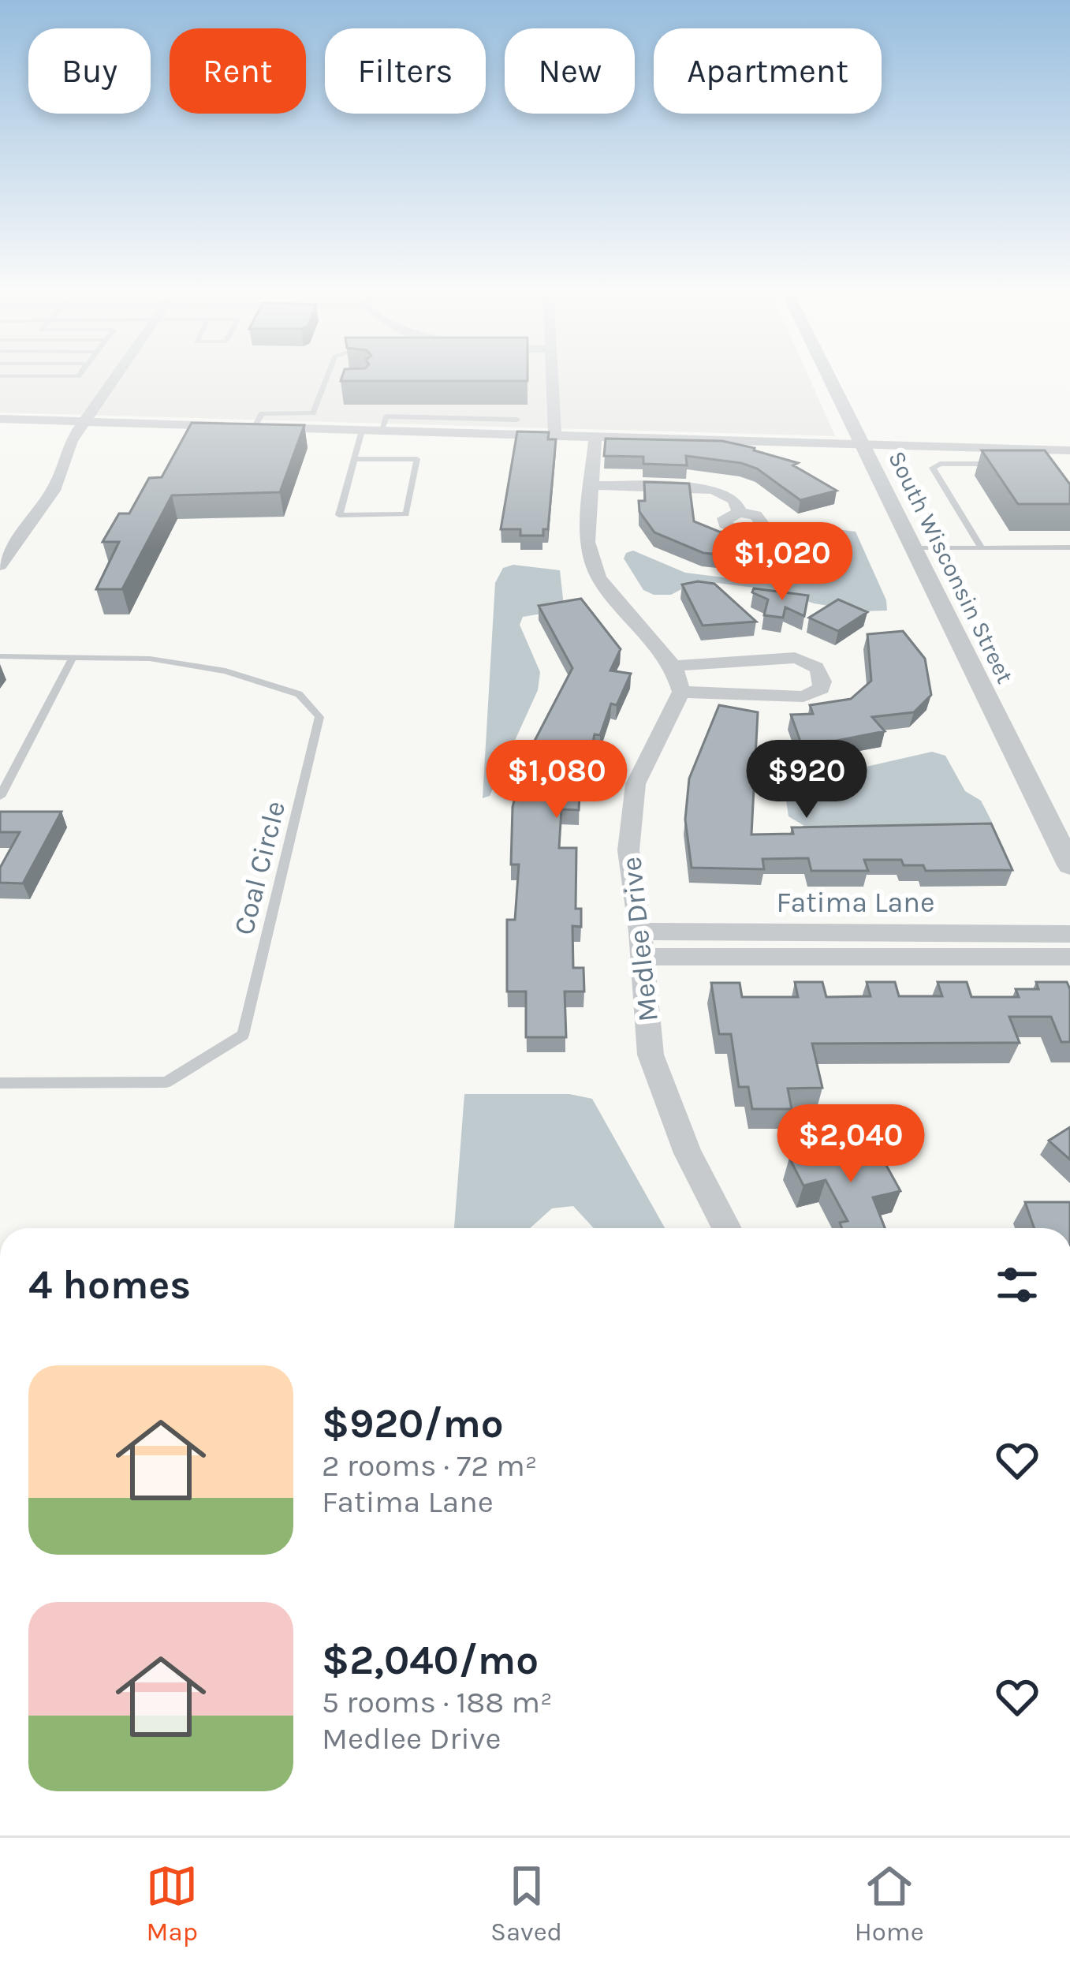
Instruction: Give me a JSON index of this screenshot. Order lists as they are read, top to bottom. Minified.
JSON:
{"streets":{"street":["South Wisconsin Street","Fatima Lane","Medlee Drive"],"lane":["Coal Circle"]},"crossings":[["Fatima Lane","Medlee Drive"]],"page":{"chip":["Buy","Rent","Filters","New","Apartment"],"price":["$1,020","$1,080","$920","$2,040"],"heading":"4 homes","list":[{"name":"$920/mo","note":"2 rooms · 72 m² · Fatima Lane"},{"name":"$2,040/mo","note":"5 rooms · 188 m² · Medlee Drive"}],"tabs":["Map","Saved","Home"]}}
